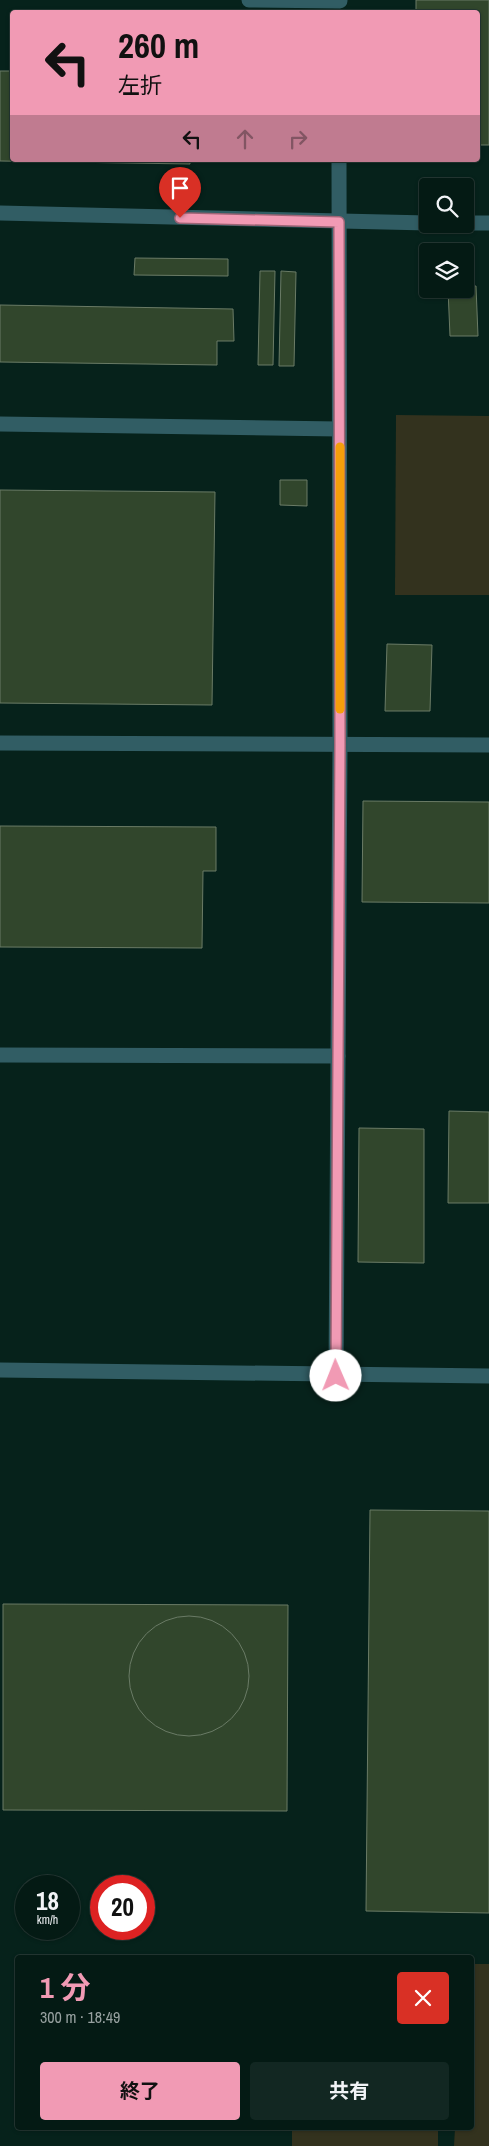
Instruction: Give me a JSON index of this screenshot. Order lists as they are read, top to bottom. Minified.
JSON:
{"page":{"turn":["260 m","左折"],"speed":"18 km/h","limit":"20","heading":["1 分","300 m · 18:49"],"buttons":["終了","共有"]}}
